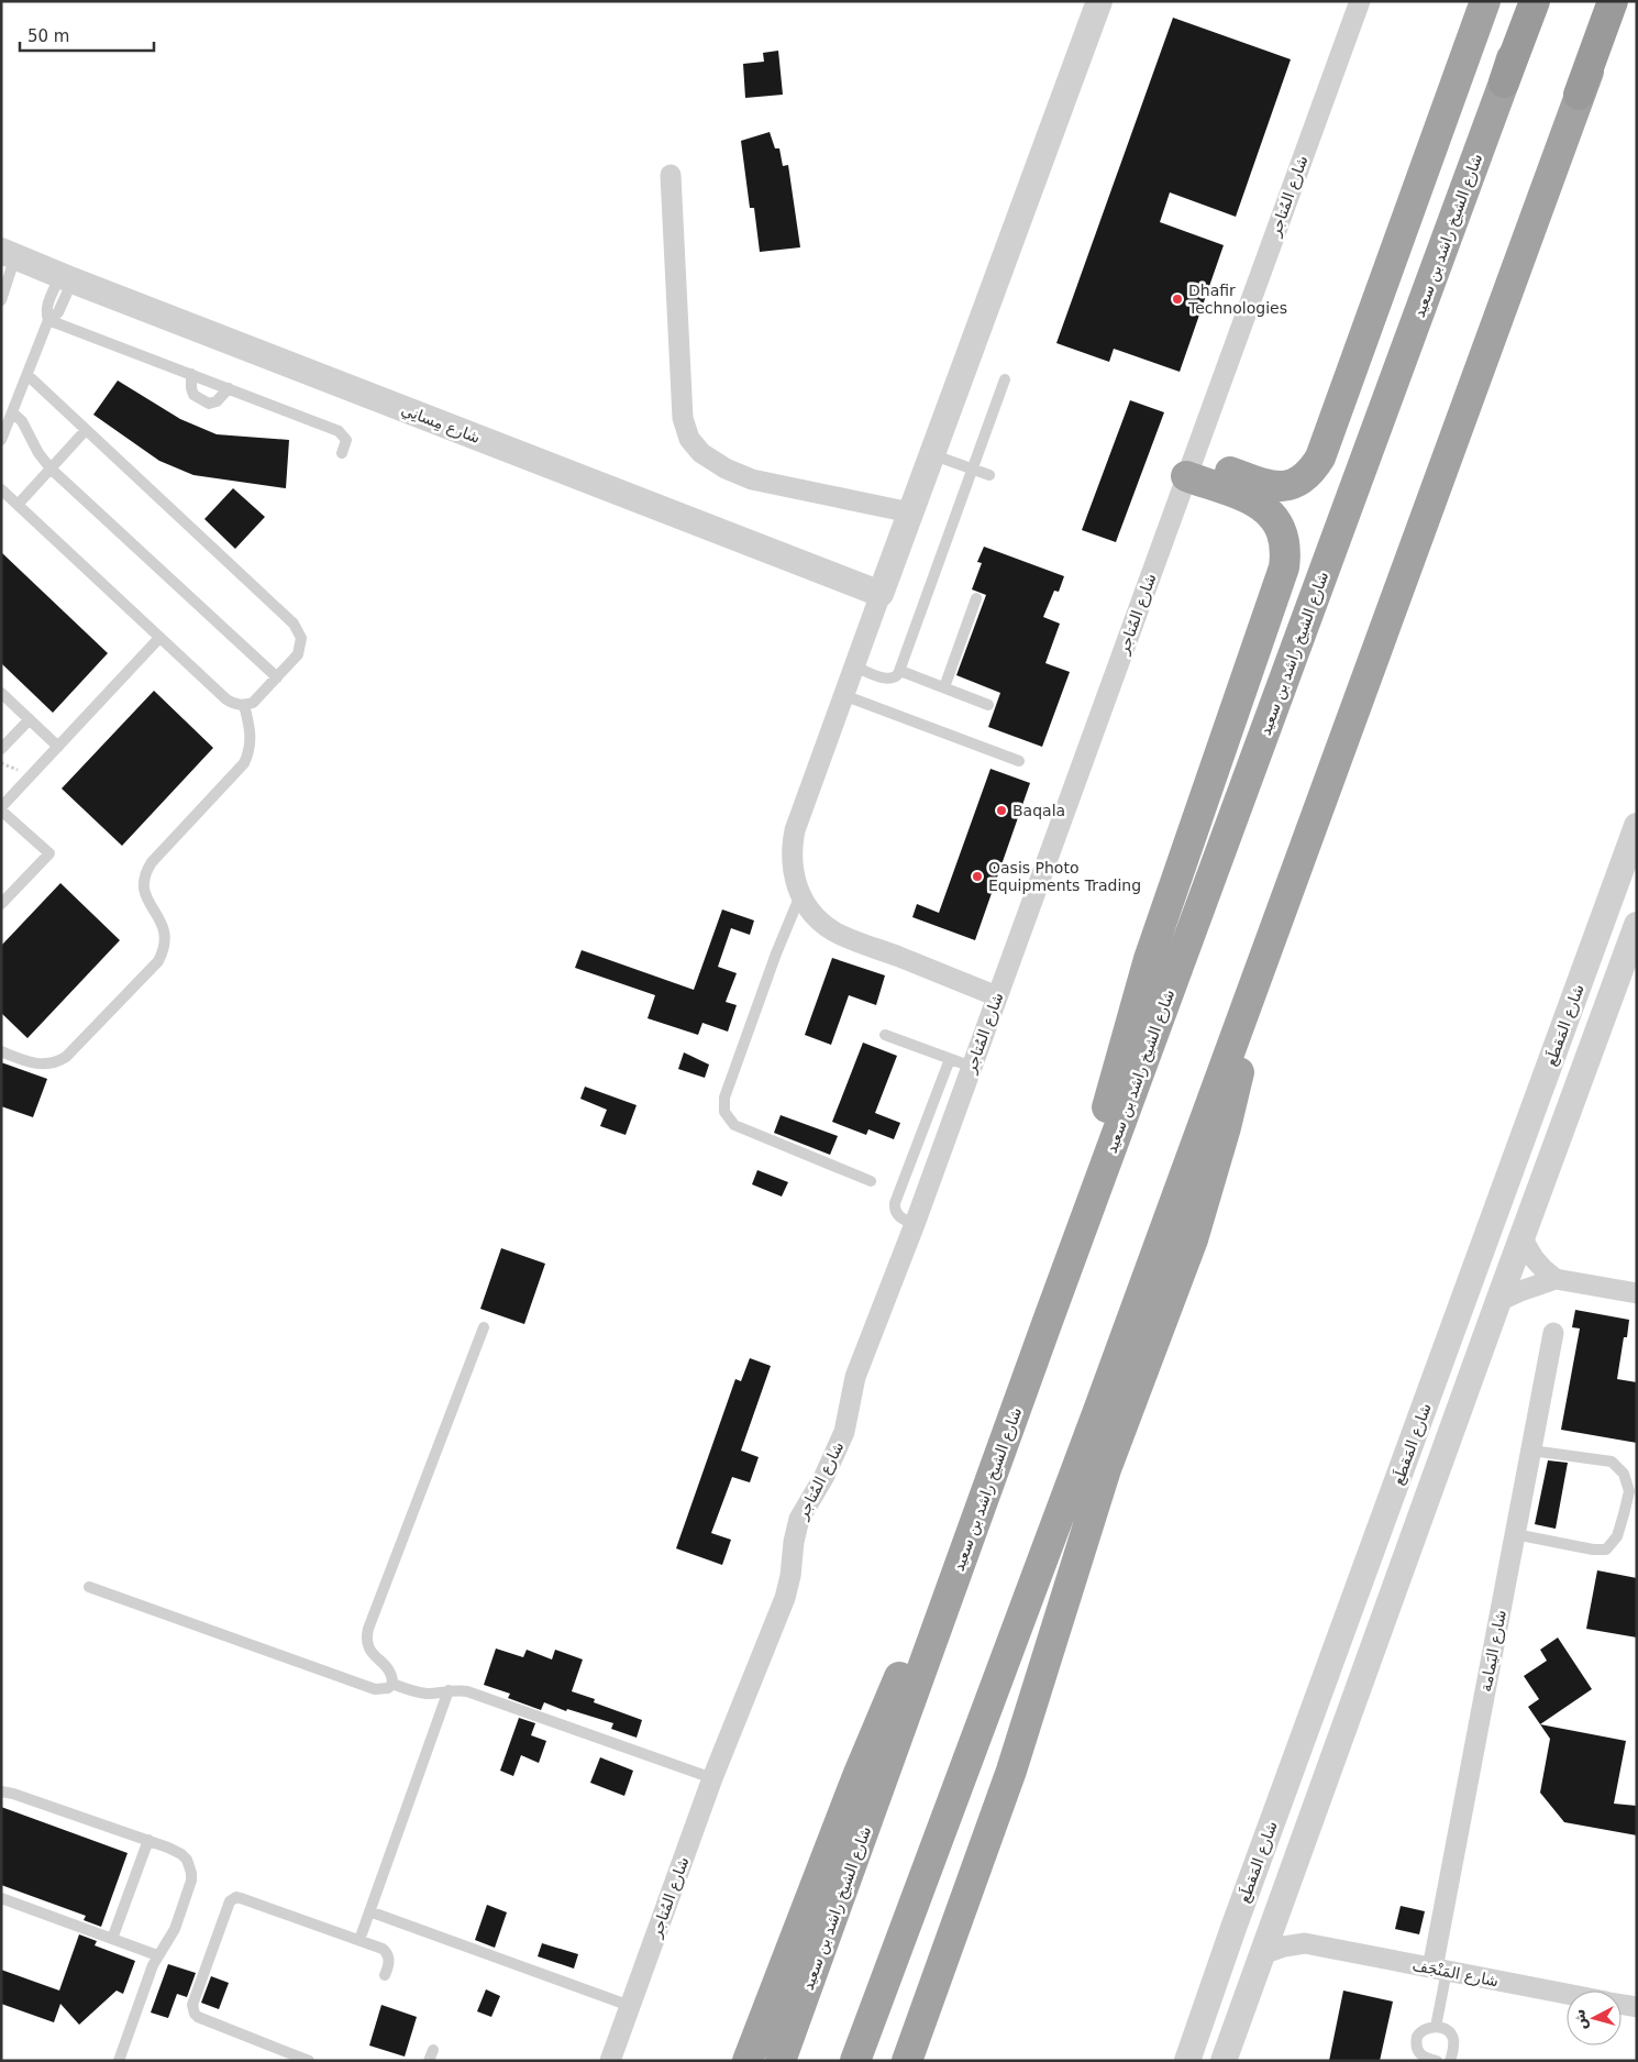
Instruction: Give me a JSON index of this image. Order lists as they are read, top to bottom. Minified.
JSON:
{"streets":{"highway":["شارع الشيخ راشد بن سعيد"],"street":["شارع المُتاجر","شارع مِسانِي","شارع المَقطَع","شارع اليَمامة","شارع المَنْجَف"]},"crossings":[["شارع اليَمامة","شارع المَنْجَف"]],"places":["Dhafir Technologies","Baqala","Oasis Photo Equipments Trading"],"scale_bar":"50 m","north":"left"}
